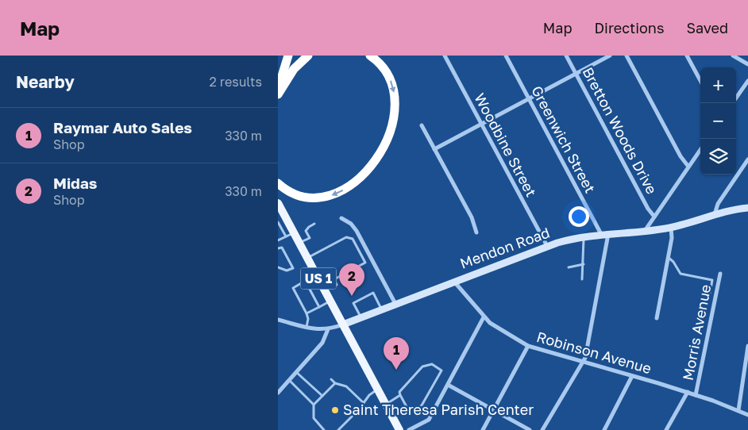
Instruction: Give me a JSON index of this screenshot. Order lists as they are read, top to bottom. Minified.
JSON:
{"streets":{"main road":["US 1"],"street":["Bretton Woods Drive","Greenwich Street","Woodbine Street","Mendon Road","Morris Avenue","Robinson Avenue"]},"crossings":[["Greenwich Street","Mendon Road"],["Woodbine Street","Mendon Road"],["Mendon Road","US 1"],["Mendon Road","Robinson Avenue"],["Morris Avenue","Robinson Avenue"]],"places":["Saint Theresa Parish Center"],"page":{"header":"Map","nav":["Map","Directions","Saved"],"heading":["Nearby","2 results"],"map_buttons":["+","−"],"list":[{"mark":"1","name":"Raymar Auto Sales","note":"Shop","value":"330 m"},{"mark":"2","name":"Midas","note":"Shop","value":"330 m"}],"pins":["2","1"]}}
